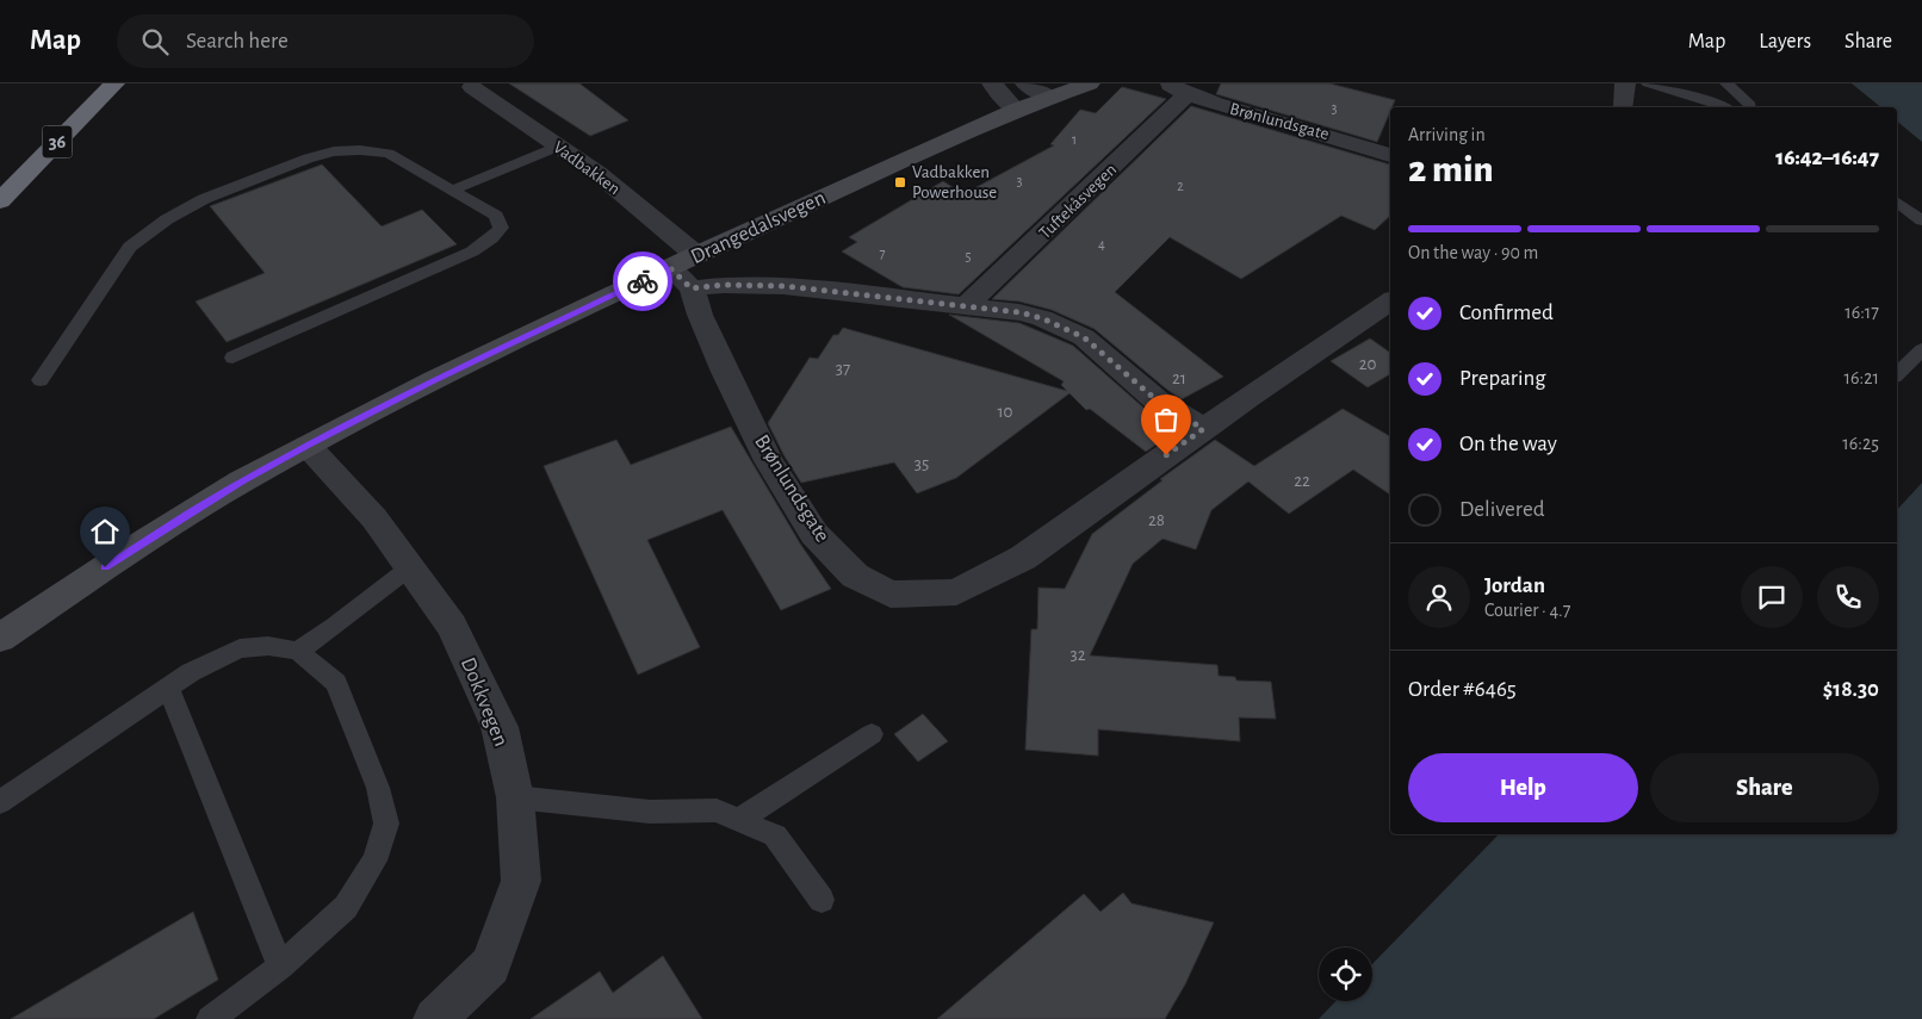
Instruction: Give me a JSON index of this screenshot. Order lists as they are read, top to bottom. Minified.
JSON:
{"streets":{"highway":["36"],"street":["Brønlundsgate","Vadbakken","Tuftekåsvegen","Drangedalsvegen","Dokkvegen"]},"crossings":[["Brønlundsgate","Vadbakken"],["Brønlundsgate","Tuftekåsvegen"],["Brønlundsgate","Drangedalsvegen"],["Vadbakken","Drangedalsvegen"],["Drangedalsvegen","Dokkvegen"]],"places":{"transit":["Vadbakken Powerhouse"]},"house_numbers":["3","1","3","2","4","7","5","20","37","21","10","35","22","28","32"],"page":{"header":"Map","search":"Search here","nav":["Map","Layers","Share"],"heading":["2 min","Arriving in","16:42–16:47"],"panel":["Jordan","Courier · 4.7","Order #6465","$18.30"],"bar":"On the way · 90 m","list":[["Confirmed","16:17"],["Preparing","16:21"],["On the way","16:25"],"Delivered"],"buttons":["Help","Share"]}}
